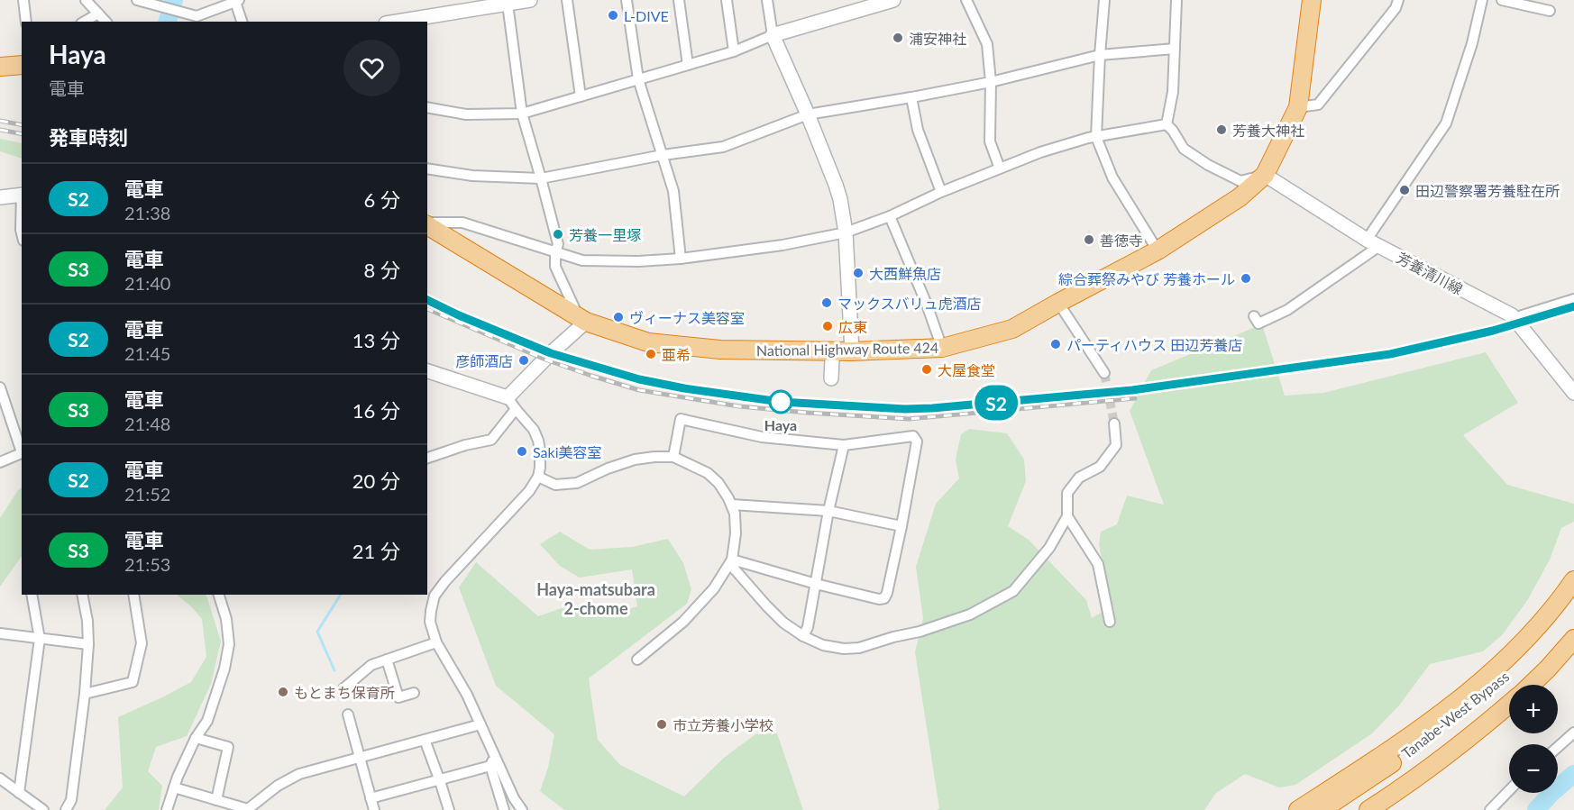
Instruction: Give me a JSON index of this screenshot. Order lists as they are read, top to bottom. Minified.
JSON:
{"streets":{"highway":["National Highway Route 424","Tanabe-West Bypass"],"street":["芳養清川線"]},"crossings":[["芳養清川線","National Highway Route 424"]],"districts":["Haya-matsubara 2-chome"],"places":["L-DIVE","浦安神社","芳養大神社","田辺警察署芳養駐在所","芳養一里塚","善徳寺","大西鮮魚店","綜合葬祭みやび 芳養ホール","マックスバリュ虎酒店","ヴィーナス美容室","広東","パーティハウス 田辺芳養店","亜希","彦師酒店","大屋食堂","Haya","Saki美容室","もとまち保育所","市立芳養小学校"],"page":{"on_map":"S2","heading":[["Haya","電車"],"発車時刻"],"list":[{"mark":"S2","name":"電車","note":"21:38","value":"6 分"},{"mark":"S3","name":"電車","note":"21:40","value":"8 分"},{"mark":"S2","name":"電車","note":"21:45","value":"13 分"},{"mark":"S3","name":"電車","note":"21:48","value":"16 分"},{"mark":"S2","name":"電車","note":"21:52","value":"20 分"},{"mark":"S3","name":"電車","note":"21:53","value":"21 分"}],"map_buttons":["+","−"]}}
